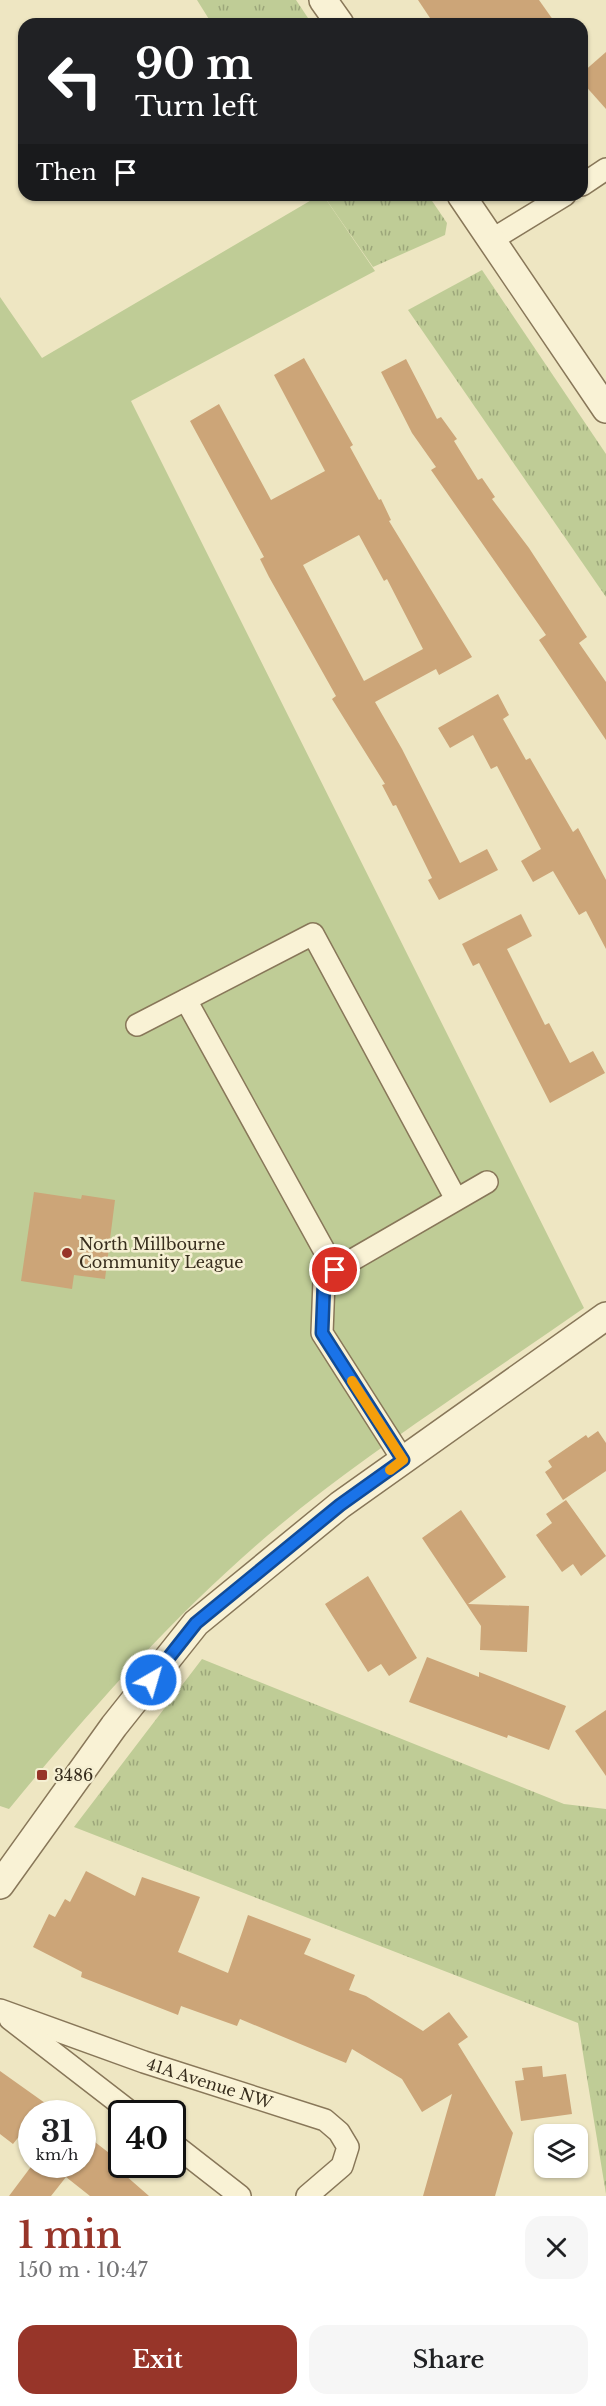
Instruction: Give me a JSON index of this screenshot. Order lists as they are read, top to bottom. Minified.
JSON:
{"streets":{"street":["41A Avenue NW"]},"places":{"other":["North Millbourne Community League"],"transit":["3486"]},"page":{"turn":["90 m","Turn left"],"then":"Then","speed":"31 km/h","limit":"40","heading":["1 min","150 m · 10:47"],"buttons":["Exit","Share"]}}
